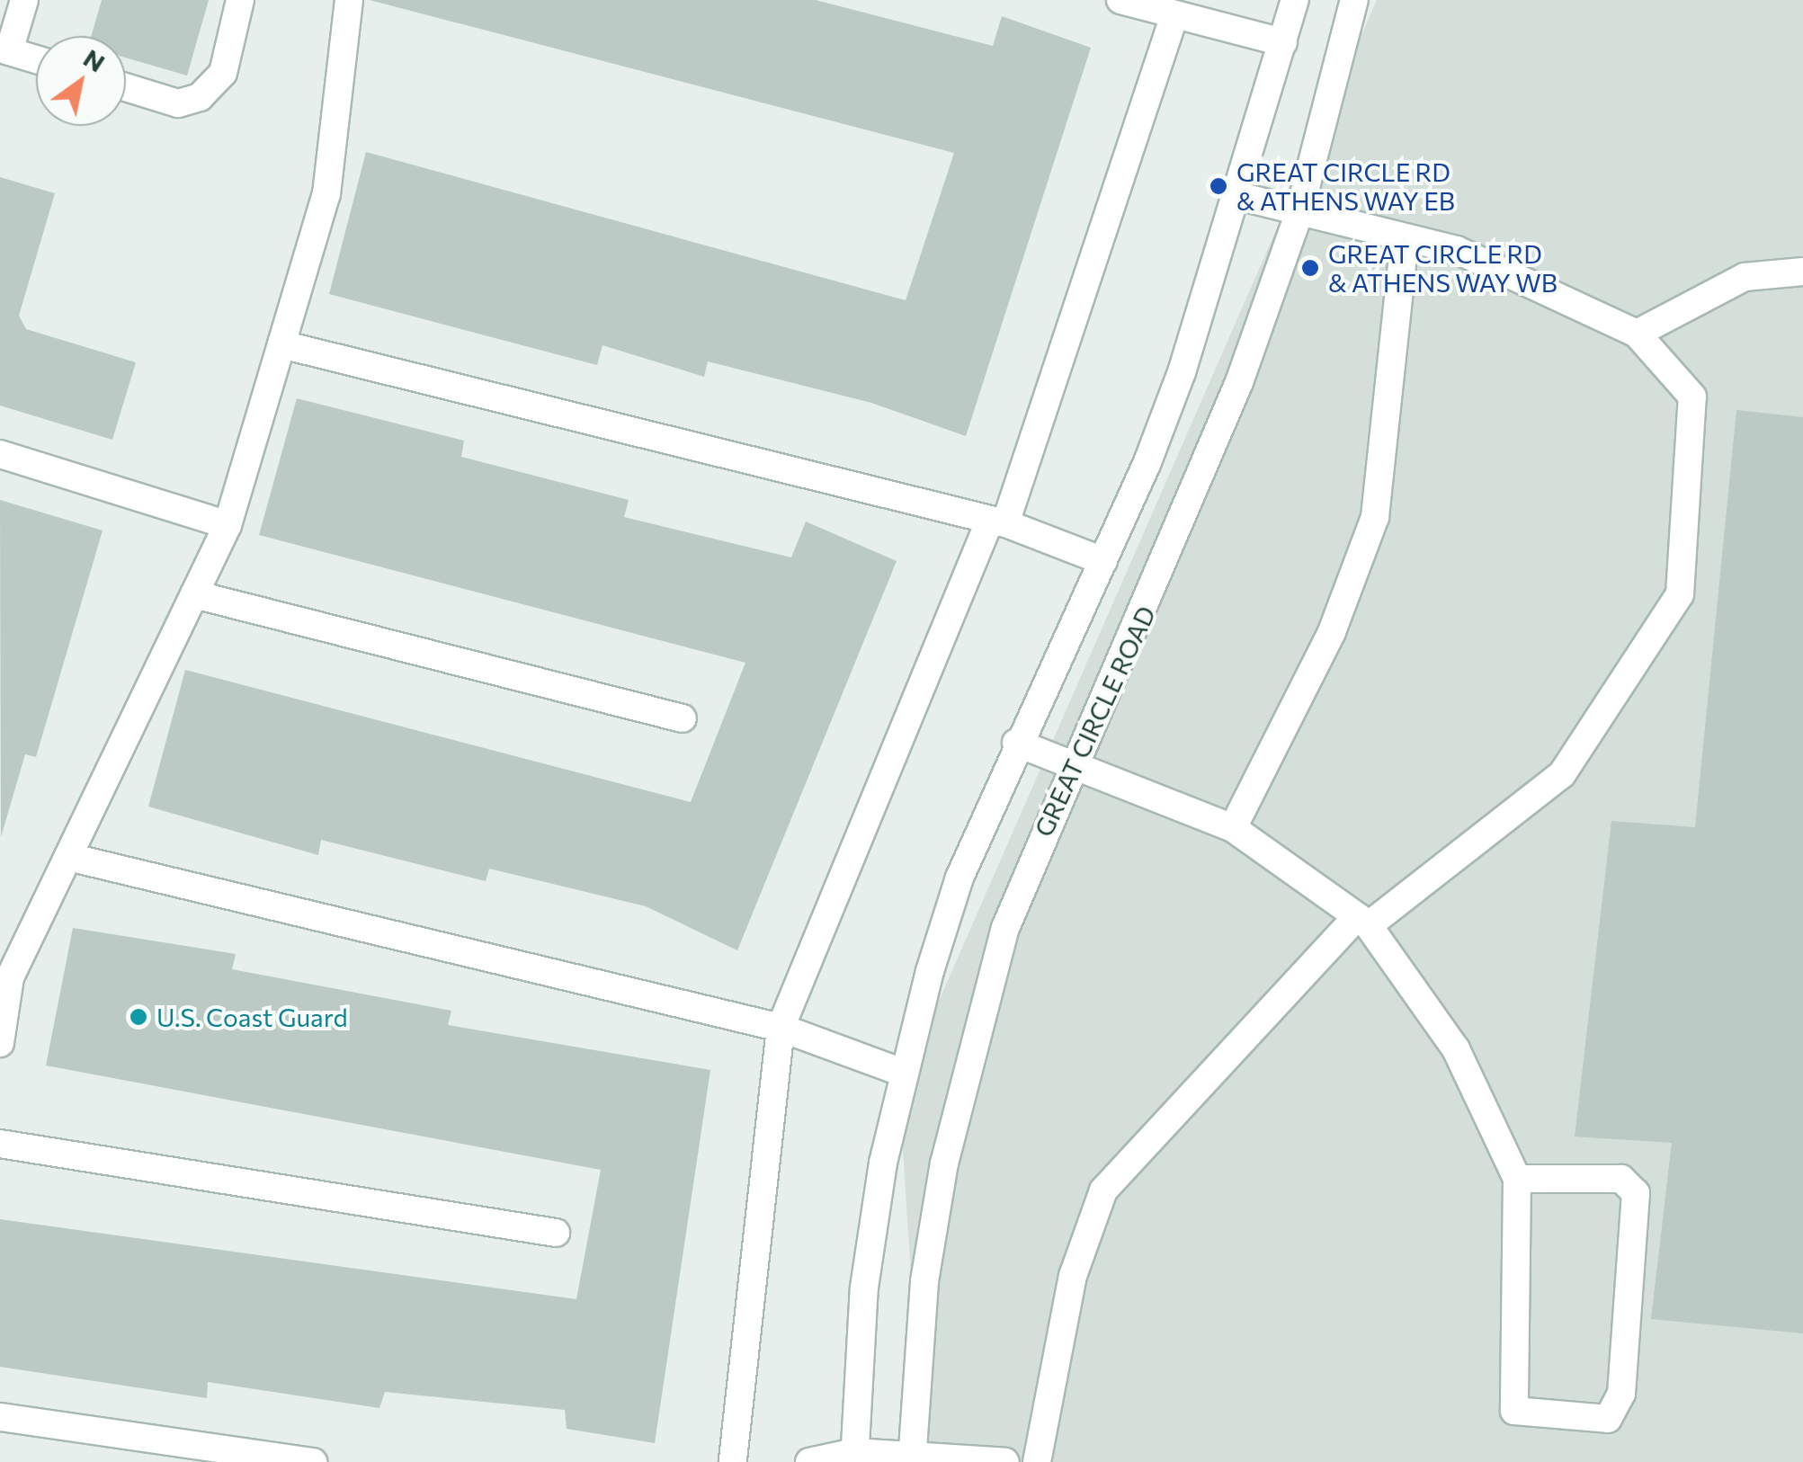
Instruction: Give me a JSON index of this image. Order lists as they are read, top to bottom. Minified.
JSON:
{"streets":{"street":["GREAT CIRCLE ROAD"]},"places":["GREAT CIRCLE RD & ATHENS WAY EB","GREAT CIRCLE RD & ATHENS WAY WB","U.S. Coast Guard"],"north":"top right"}
